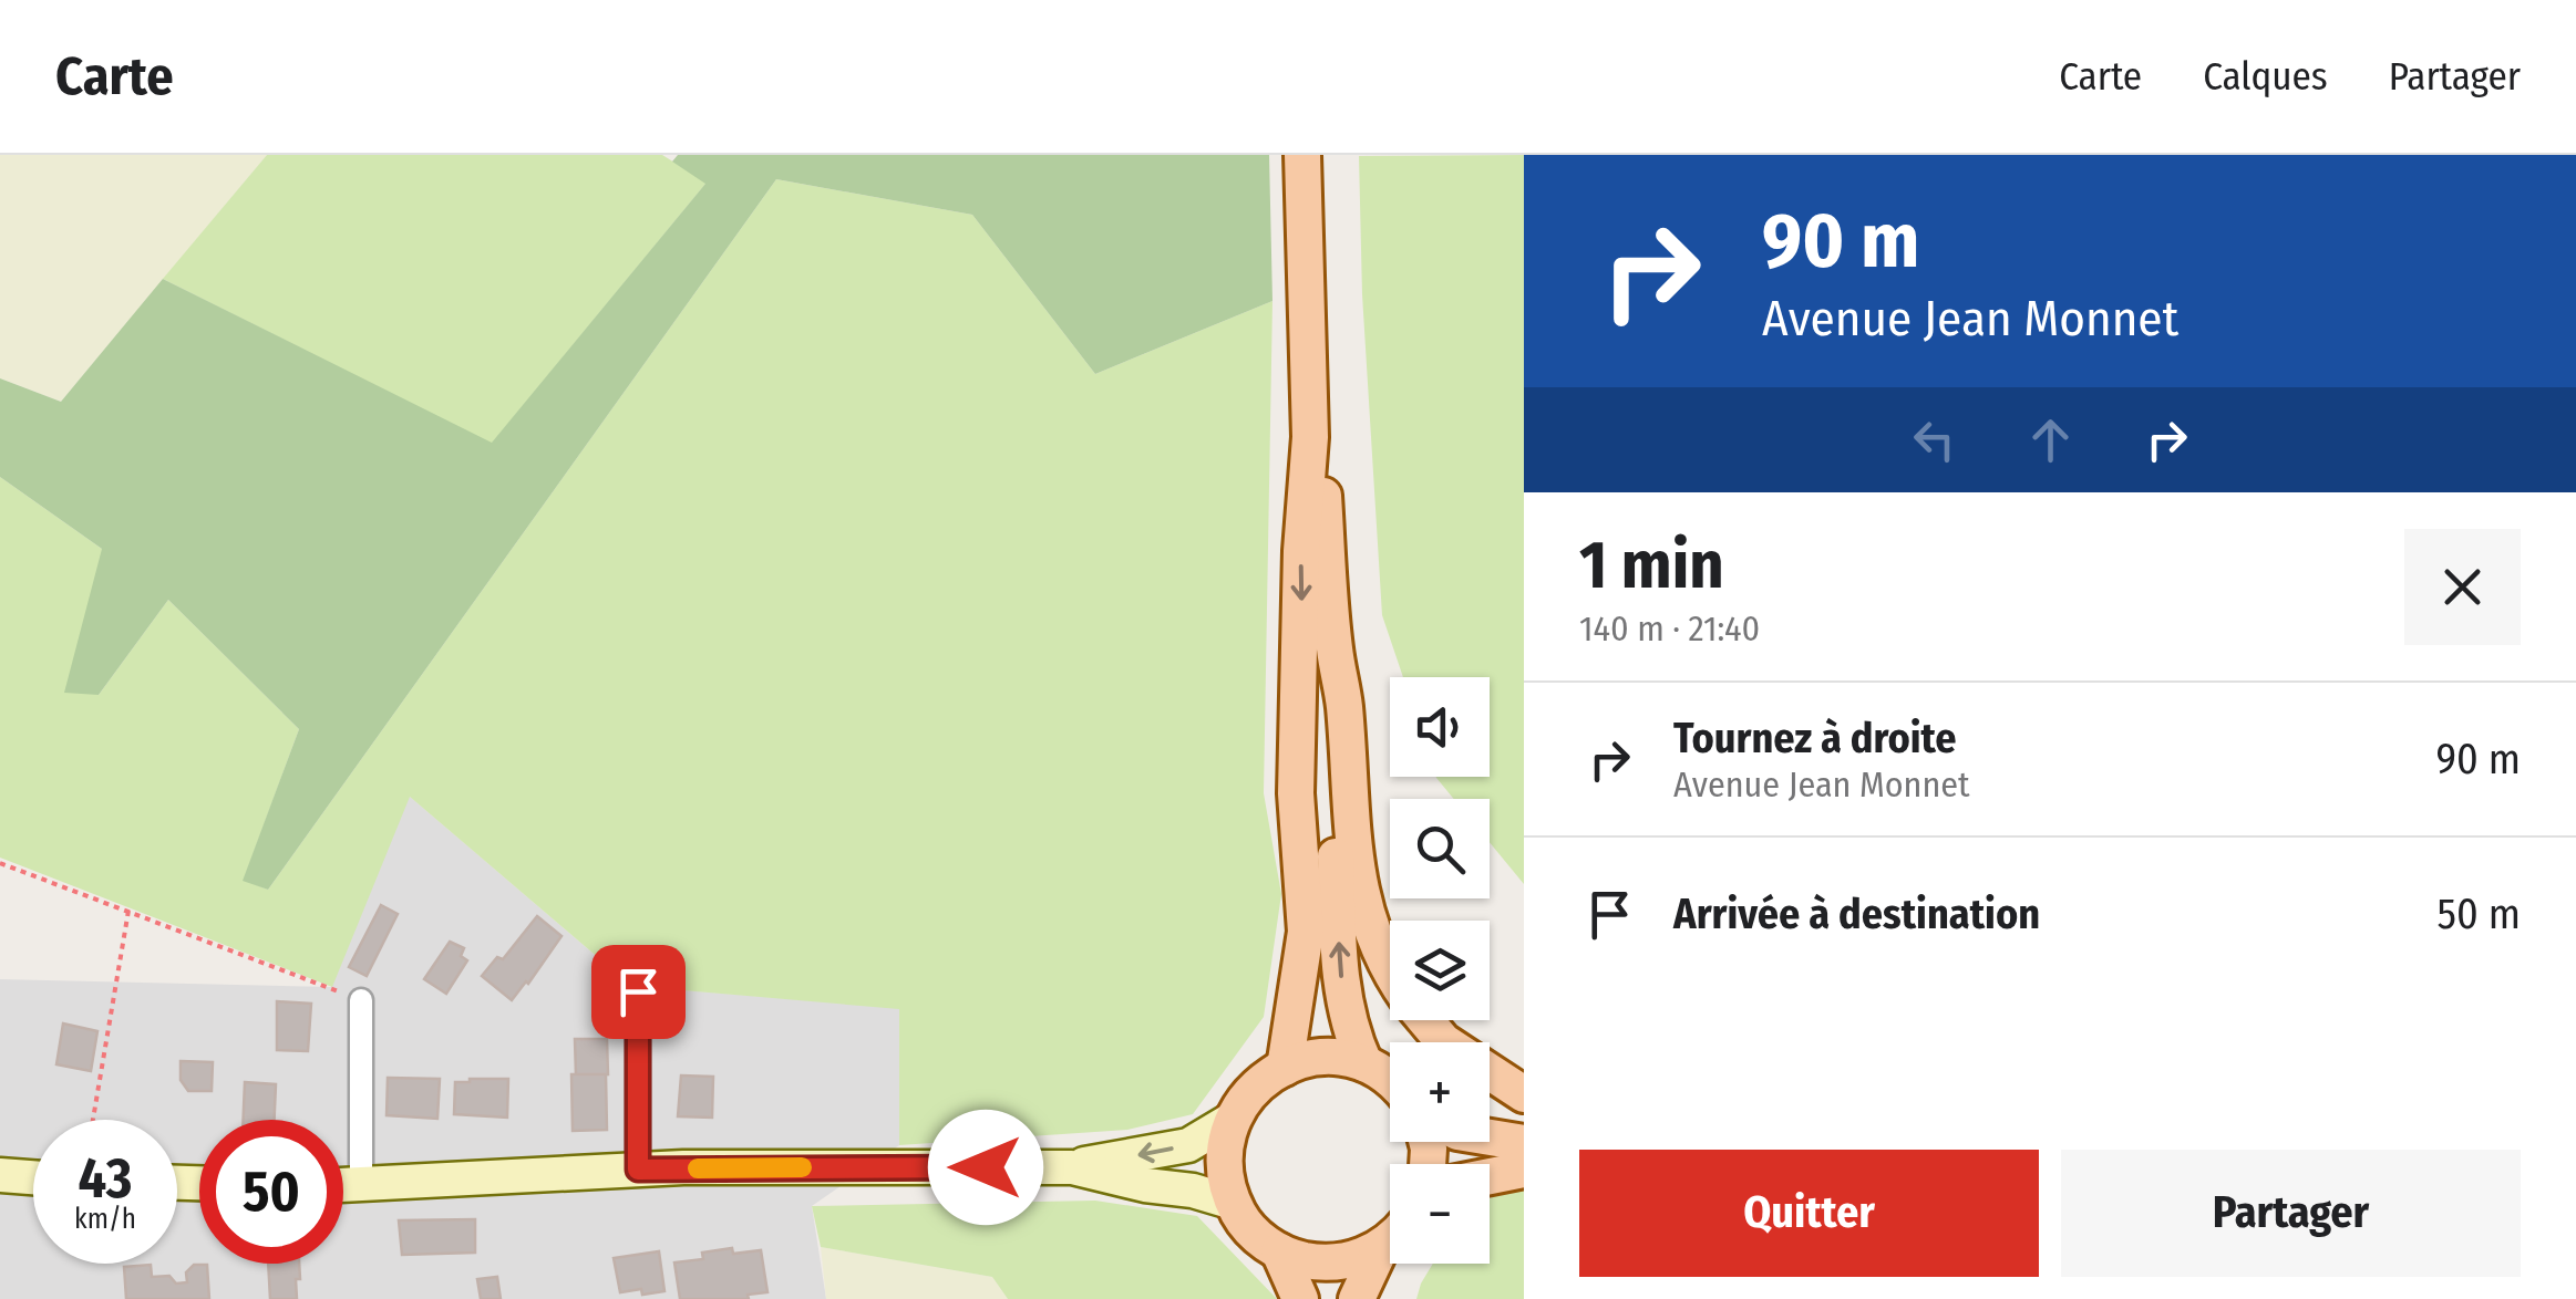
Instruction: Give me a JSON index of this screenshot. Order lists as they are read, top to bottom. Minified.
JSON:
{"page":{"header":"Carte","nav":["Carte","Calques","Partager"],"turn":["90 m","Avenue Jean Monnet"],"heading":["1 min","140 m · 21:40"],"map_buttons":["+","−"],"list":[{"name":"Tournez à droite","note":"Avenue Jean Monnet","value":"90 m"},{"name":"Arrivée à destination","value":"50 m"}],"speed":"43 km/h","limit":"50","buttons":["Quitter","Partager"]}}
